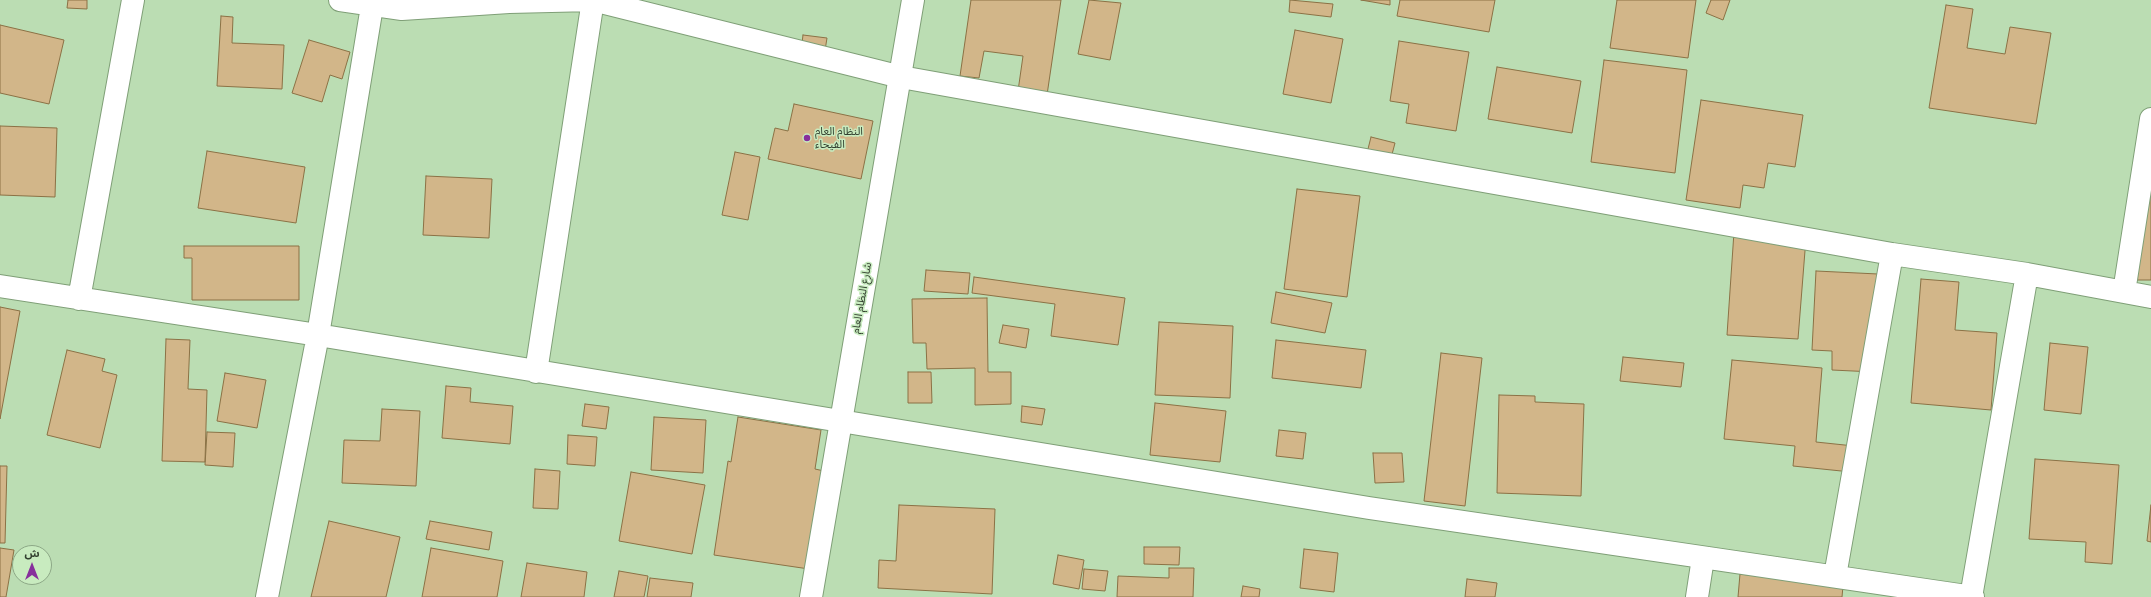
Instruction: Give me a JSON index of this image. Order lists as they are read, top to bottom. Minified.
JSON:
{"streets":{"street":["شارع النظام العام"]},"places":["النظام العام الفيحاء"],"north":"top"}
